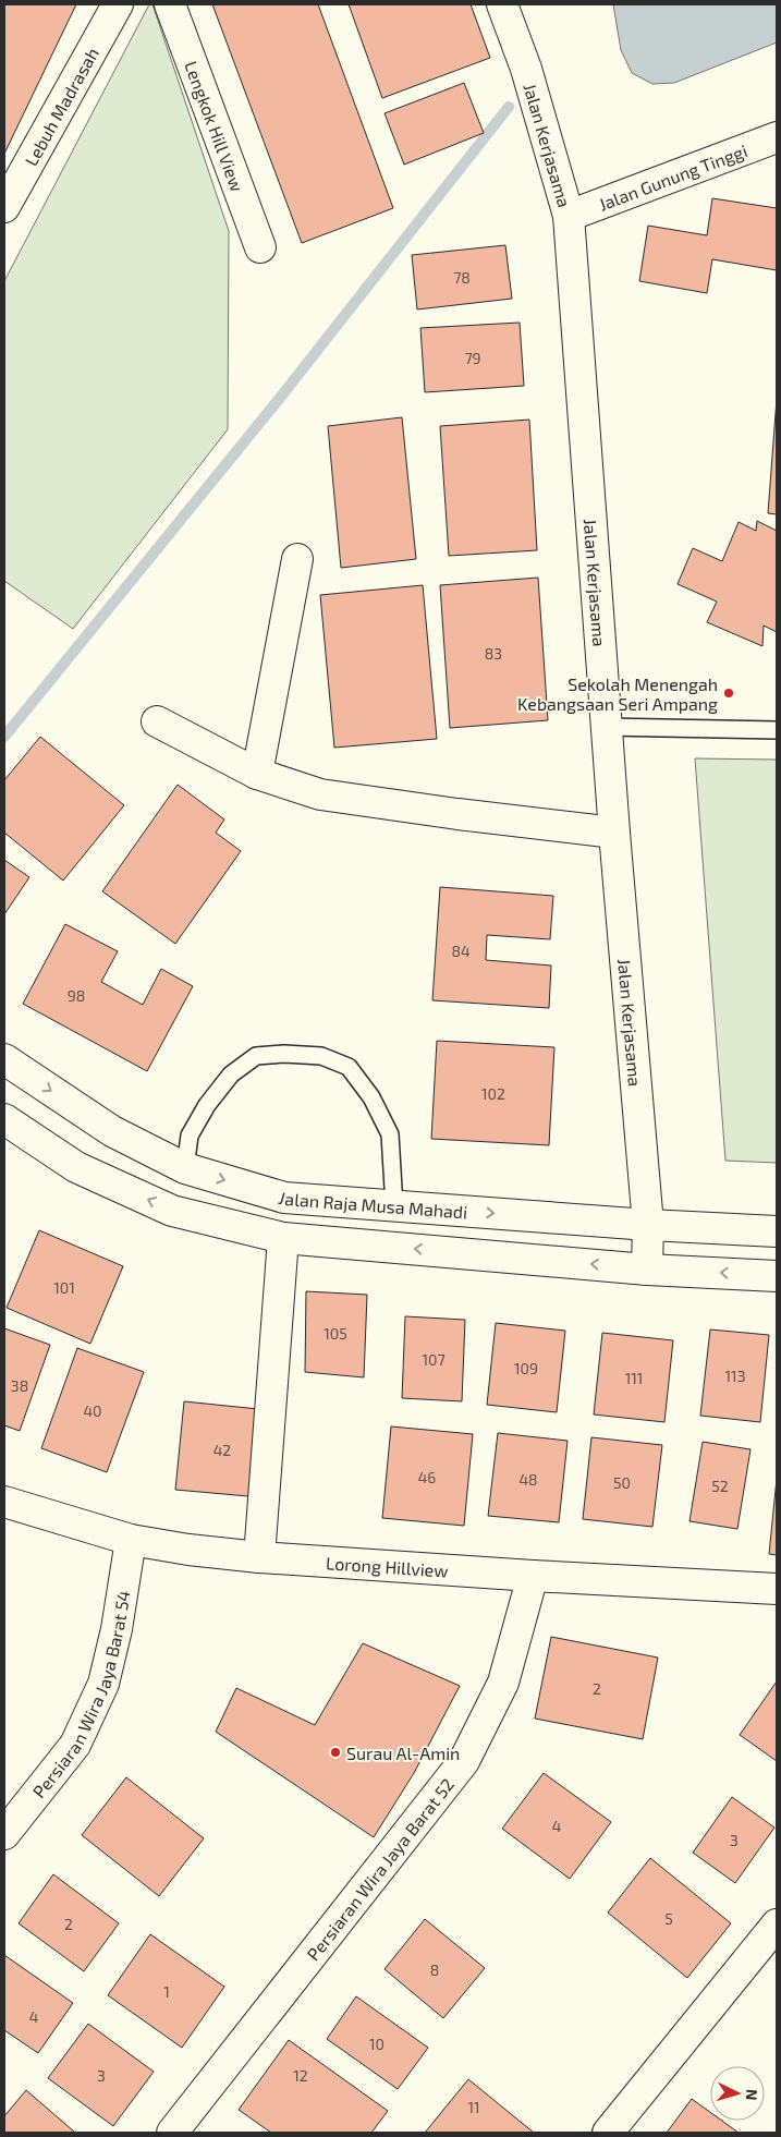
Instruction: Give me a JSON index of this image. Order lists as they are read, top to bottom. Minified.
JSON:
{"streets":{"street":["Lebuh Madrasah","Lengkok Hill View","Jalan Kerjasama","Jalan Gunung Tinggi","Jalan Raja Musa Mahadi","Lorong Hillview","Persiaran Wira Jaya Barat 54","Persiaran Wira Jaya Barat 52"]},"crossings":[["Jalan Kerjasama","Jalan Gunung Tinggi"],["Jalan Kerjasama","Jalan Raja Musa Mahadi"],["Lorong Hillview","Persiaran Wira Jaya Barat 54"],["Lorong Hillview","Persiaran Wira Jaya Barat 52"]],"places":["Sekolah Menengah Kebangsaan Seri Ampang","Surau Al-Amin"],"house_numbers":["78","79","83","84","98","102","101","105","107","109","113","111","38","40","42","46","48","50","52","2","4","3","5","2","8","1","4","10","3","12","11"],"north":"right"}
